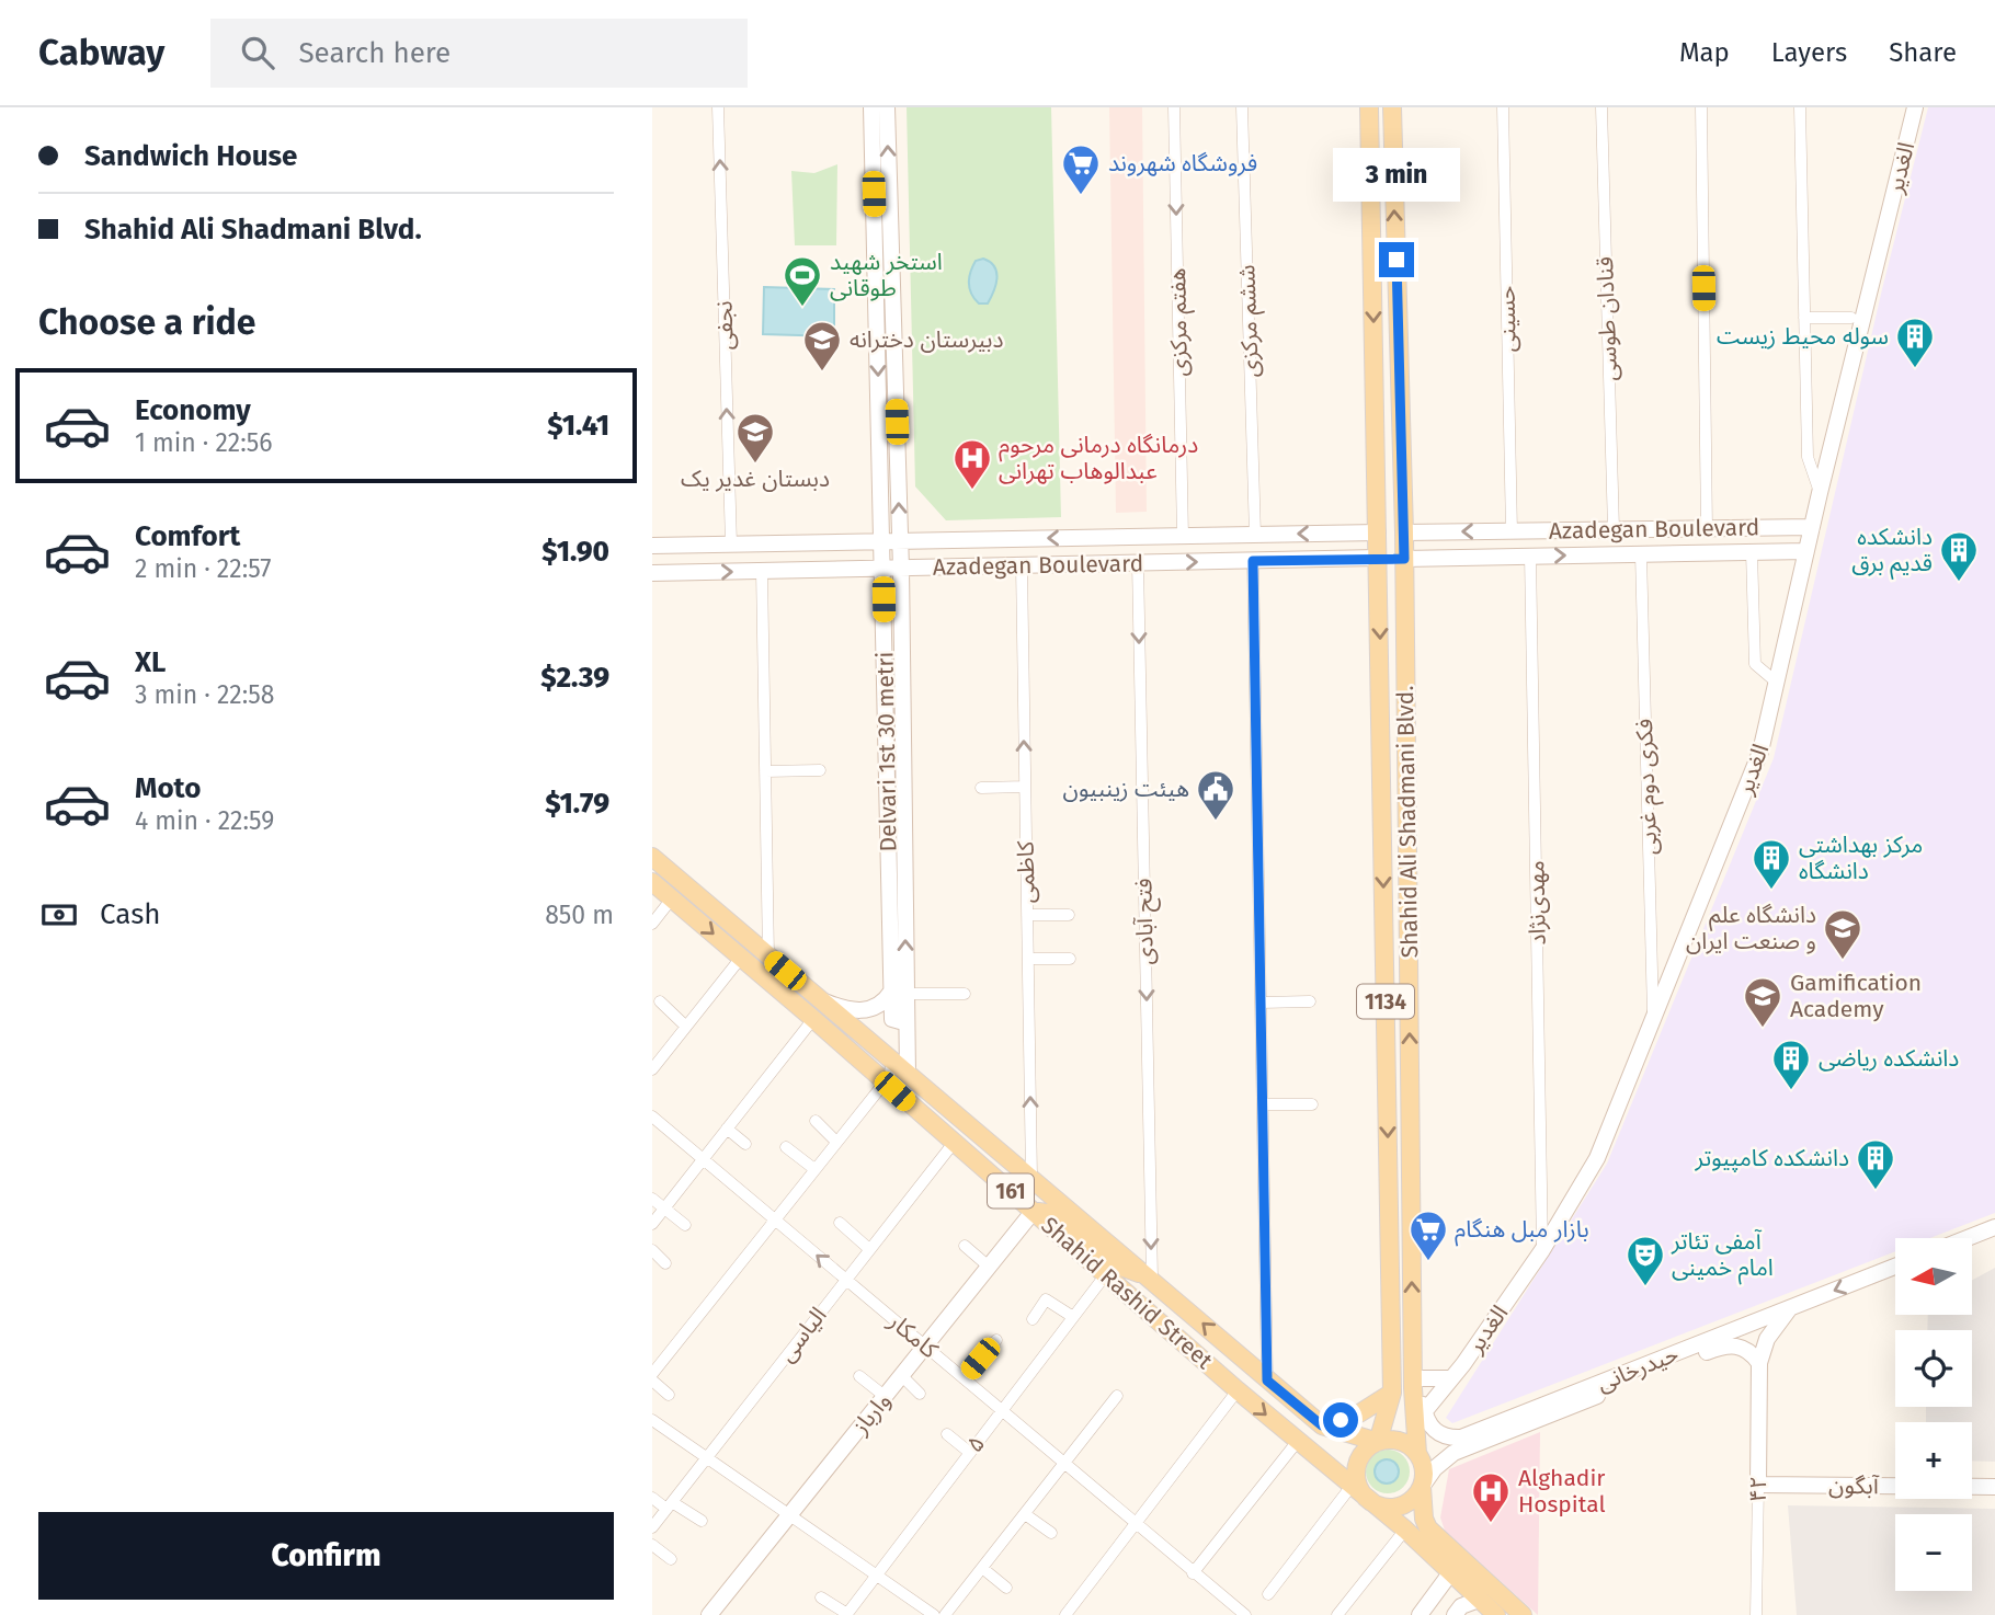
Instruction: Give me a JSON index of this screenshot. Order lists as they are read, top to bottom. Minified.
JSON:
{"streets":{"main road":["الغدیر","Azadegan Boulevard","Delvari 1st 30 metri","Shahid Ali Shadmani Blvd.","1134","161","Shahid Rashid Street","حیدرخانی","وارباز","آبگون","۴۲"],"street":["حسینی","قنادان طوسی","ششم مرکزی","هفتم مرکزی","نجفی","فکری دوم غربی","کاظمی","مهدی‌نژاد","فتح آبادی","الیاسی","کامکار","۵"]},"crossings":[["الغدیر","Azadegan Boulevard"],["الغدیر","فکری دوم غربی"],["الغدیر","Shahid Ali Shadmani Blvd."],["الغدیر","مهدی‌نژاد"],["الغدیر","حیدرخانی"],["حسینی","Azadegan Boulevard"],["قنادان طوسی","Azadegan Boulevard"],["ششم مرکزی","Azadegan Boulevard"],["هفتم مرکزی","Azadegan Boulevard"],["نجفی","Azadegan Boulevard"],["Azadegan Boulevard","Delvari 1st 30 metri"],["Azadegan Boulevard","فکری دوم غربی"],["Azadegan Boulevard","Shahid Ali Shadmani Blvd."],["Azadegan Boulevard","کاظمی"],["Azadegan Boulevard","مهدی‌نژاد"],["Azadegan Boulevard","فتح آبادی"],["Azadegan Boulevard","1134"],["Delvari 1st 30 metri","Shahid Rashid Street"],["Shahid Ali Shadmani Blvd.","1134"],["Shahid Ali Shadmani Blvd.","Shahid Rashid Street"],["Shahid Ali Shadmani Blvd.","حیدرخانی"],["کاظمی","Shahid Rashid Street"],["فتح آبادی","Shahid Rashid Street"],["Shahid Rashid Street","الیاسی"],["Shahid Rashid Street","حیدرخانی"],["Shahid Rashid Street","وارباز"],["Shahid Rashid Street","۵"],["الیاسی","کامکار"],["کامکار","وارباز"],["کامکار","۵"],["حیدرخانی","۴۲"],["آبگون","۴۲"]],"one_way":["هفتم مرکزی","نجفی","کاظمی","فتح آبادی"],"places":{"supermarket":["فروشگاه شهروند","بازار مبل هنگام"],"sports":["استخر شهید طوقانی"],"building":["سوله محیط زیست","دانشکده قدیم برق","مرکز بهداشتی دانشگاه","دانشکده ریاضی","دانشکده کامپیوتر"],"school or university":["دبیرستان دخترانه","دبستان غدیر یک","دانشگاه علم و صنعت ایران","Gamification Academy"],"hospital":["درمانگاه درمانی مرحوم عبدالوهاب تهرانی","Alghadir Hospital"],"public building":["هیئت زینبیون"],"theatre":["آمفی تئاتر امام خمینی"]},"north":"left","page":{"header":"Cabway","search":"Search here","nav":["Map","Layers","Share"],"banner":["Sandwich House","Shahid Ali Shadmani Blvd."],"bubble":"3 min","heading":"Choose a ride","list":[{"name":"Economy","note":"1 min · 22:56","value":"$1.41"},{"name":"Comfort","note":"2 min · 22:57","value":"$1.90"},{"name":"XL","note":"3 min · 22:58","value":"$2.39"},{"name":"Moto","note":"4 min · 22:59","value":"$1.79"}],"pay":["Cash","850 m"],"map_buttons":["+","−"],"buttons":"Confirm"}}
